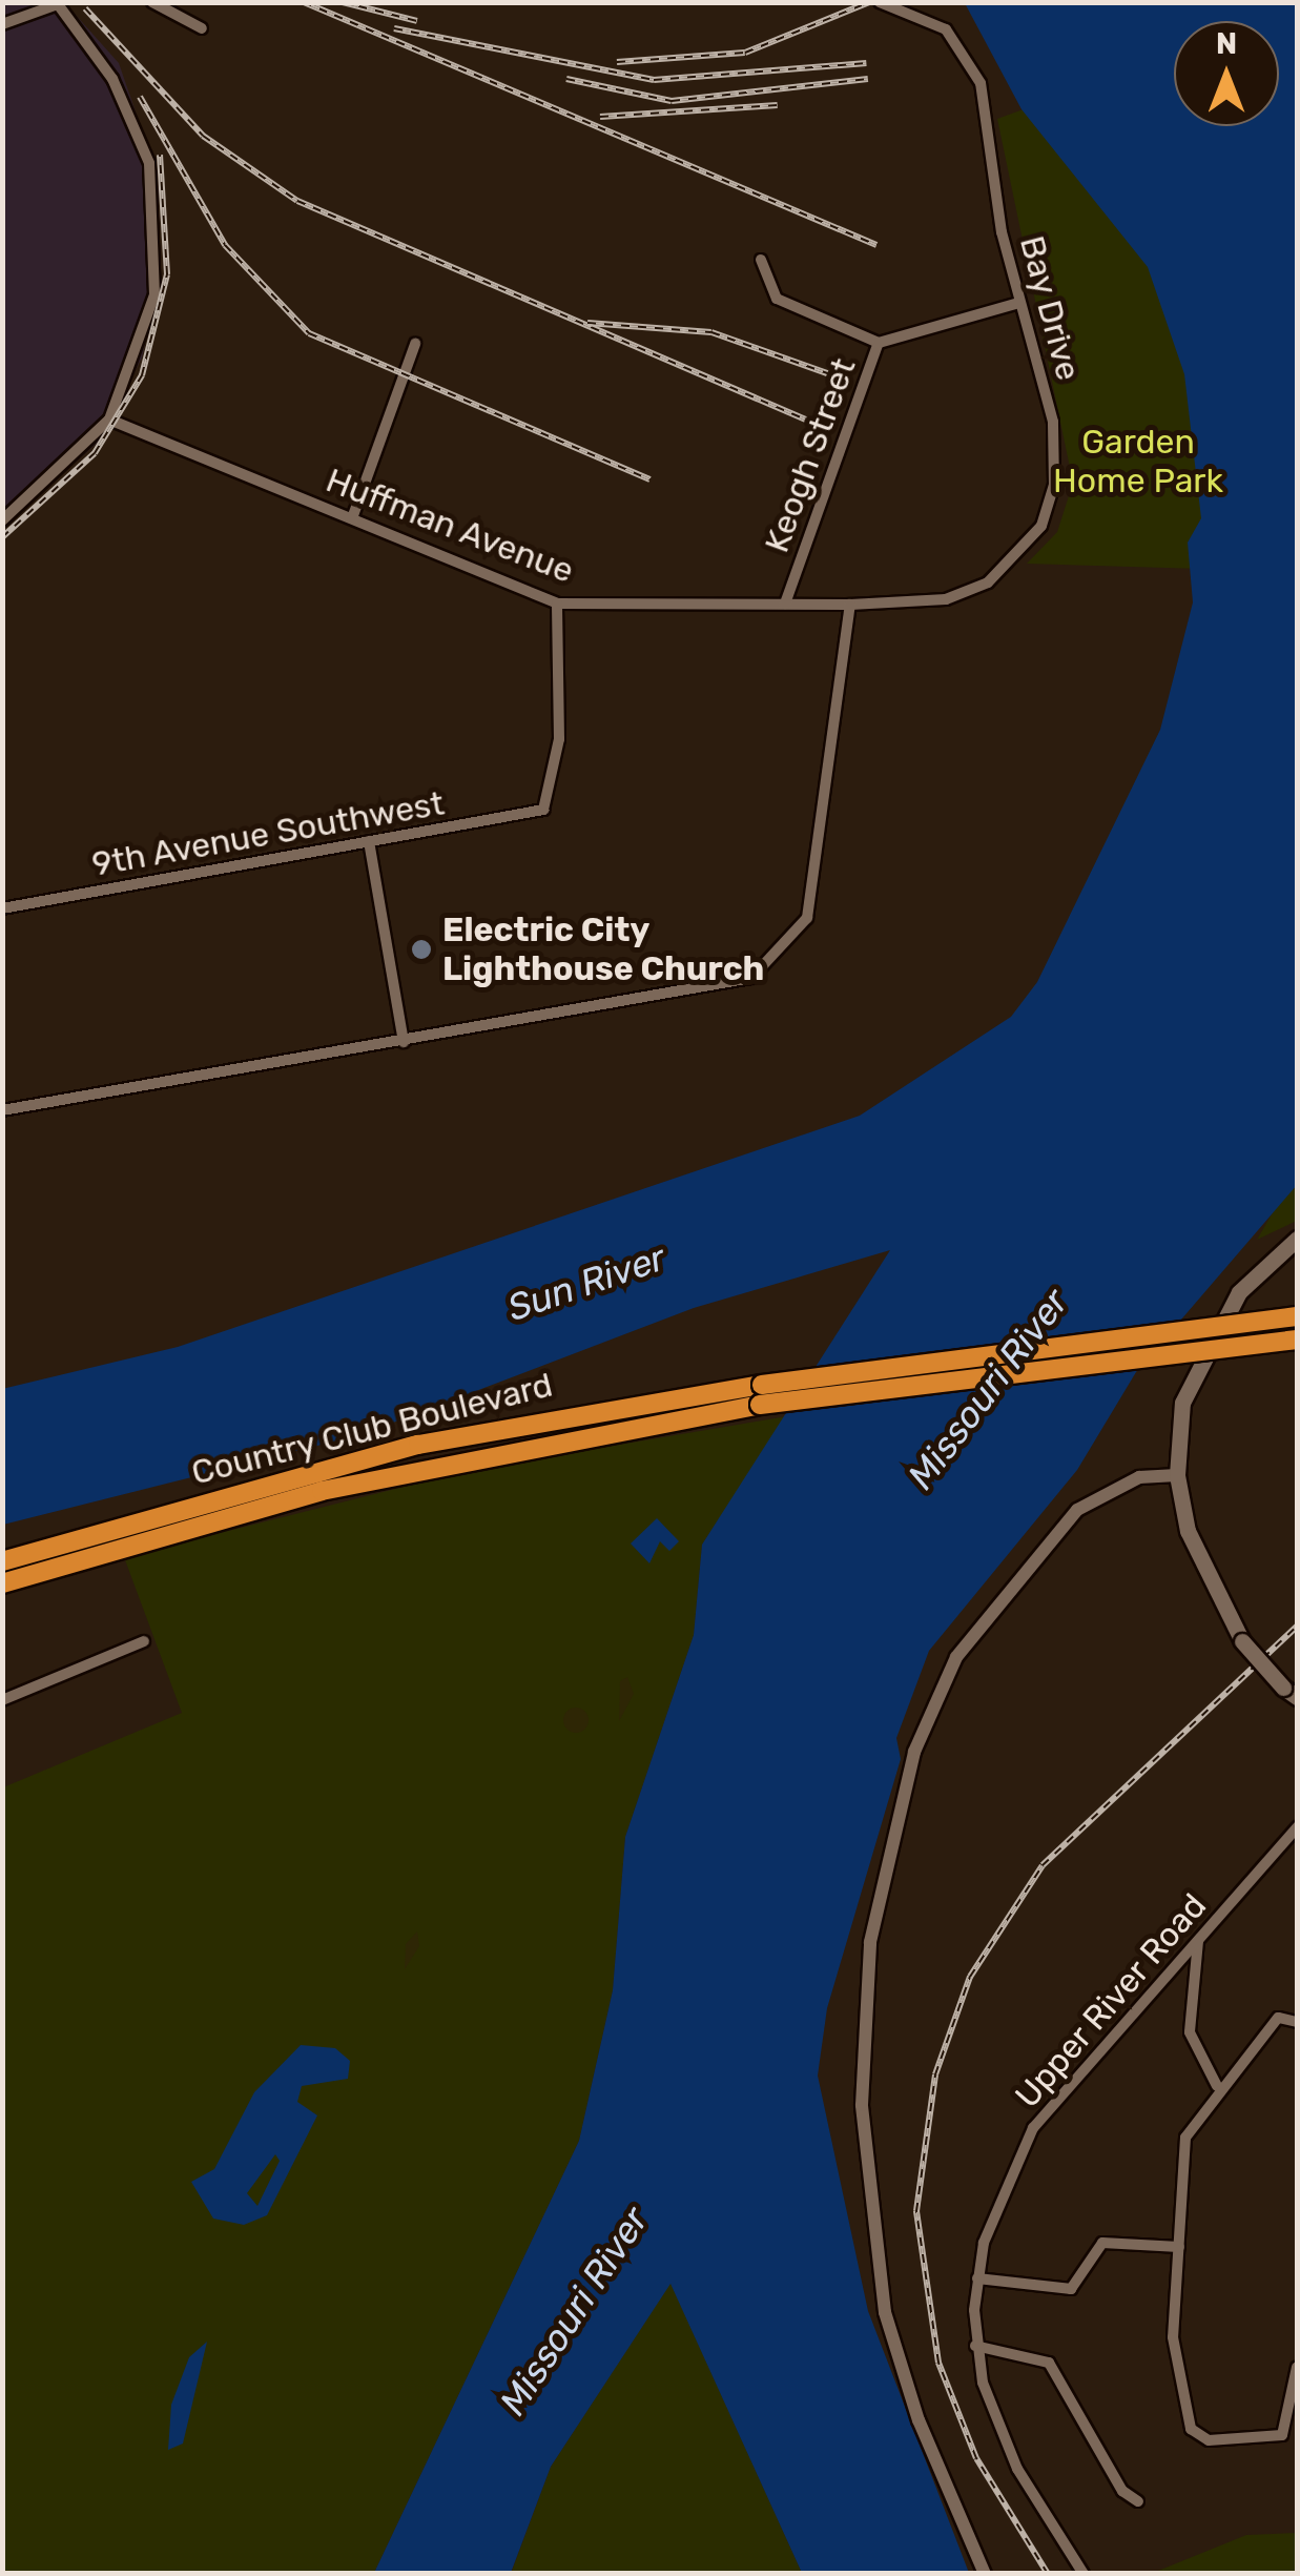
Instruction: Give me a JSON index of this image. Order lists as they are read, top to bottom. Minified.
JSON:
{"streets":{"highway":["Country Club Boulevard"],"street":["Bay Drive","Keogh Street","Huffman Avenue","9th Avenue Southwest","Upper River Road"]},"crossings":[["Bay Drive","Keogh Street"],["Bay Drive","Huffman Avenue"],["Keogh Street","Huffman Avenue"],["Huffman Avenue","9th Avenue Southwest"]],"water":["Sun River","Missouri River"],"parks":["Garden Home Park"],"places":["Electric City Lighthouse Church"],"north":"top"}
